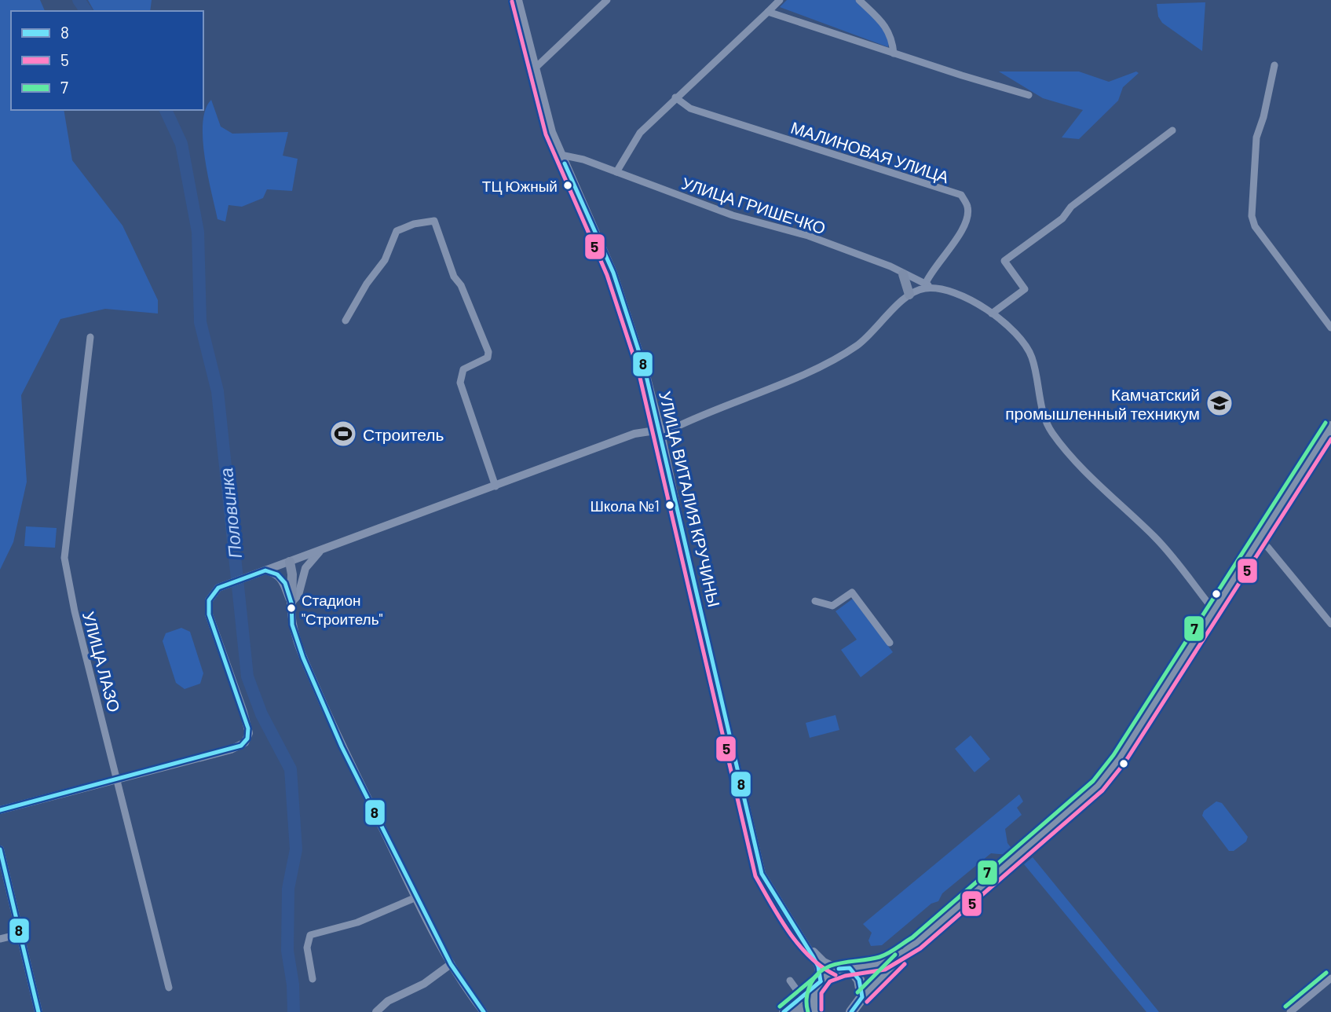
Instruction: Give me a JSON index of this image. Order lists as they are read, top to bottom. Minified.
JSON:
{"streets":{"street":["МАЛИНОВАЯ УЛИЦА","УЛИЦА ГРИШЕЧКО","УЛИЦА ВИТАЛИЯ КРУЧИНЫ","УЛИЦА ЛАЗО"]},"crossings":[["МАЛИНОВАЯ УЛИЦА","УЛИЦА ГРИШЕЧКО"],["УЛИЦА ГРИШЕЧКО","УЛИЦА ВИТАЛИЯ КРУЧИНЫ"]],"water":["Половинка"],"places":{"other":["ТЦ Южный","Школа №1","Стадион \"Строитель\""],"school or university":["Камчатский промышленный техникум"],"sports":["Строитель"]},"lines":["transit line 5","transit line 8","transit line 7"],"legend":["8","5","7"]}
